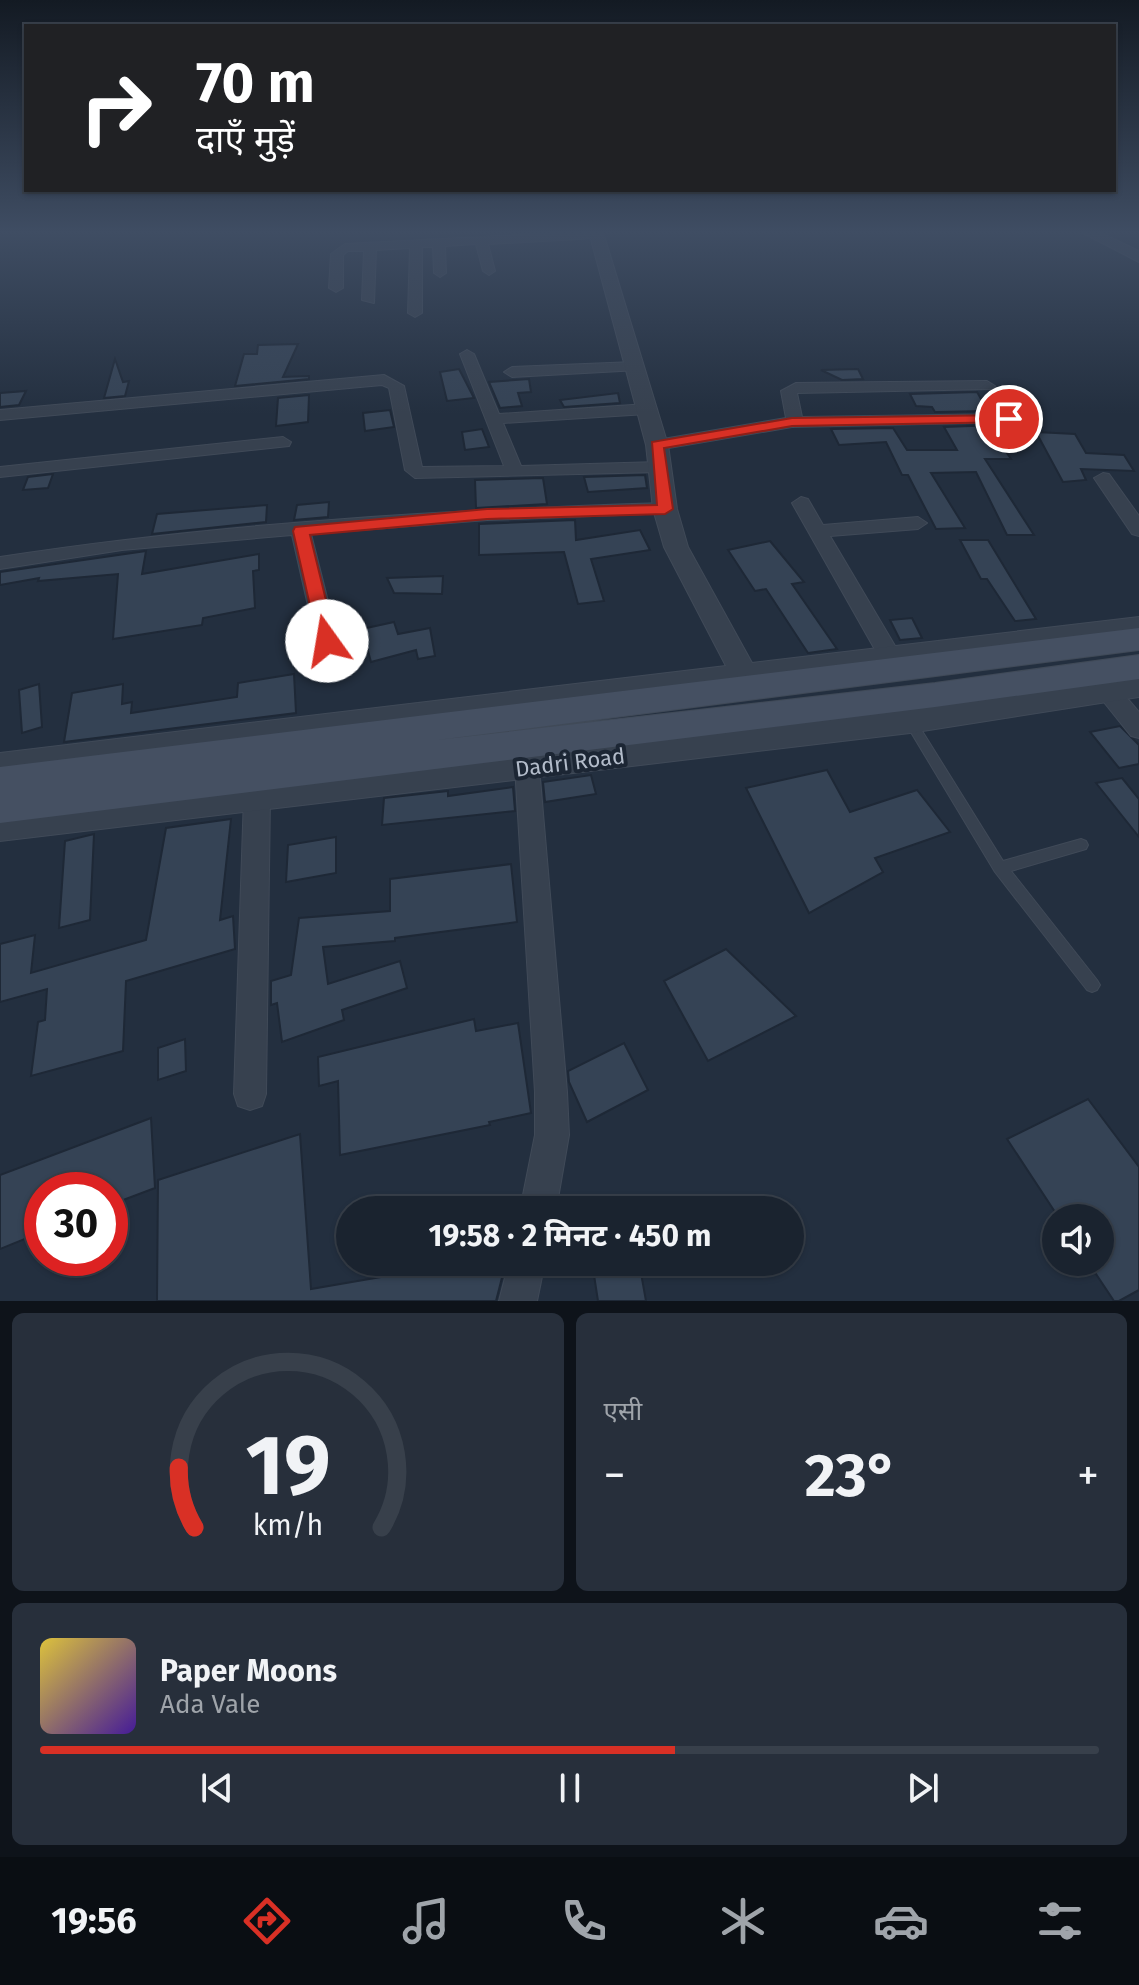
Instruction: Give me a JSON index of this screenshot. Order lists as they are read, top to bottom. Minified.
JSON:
{"streets":{"street":["Dadri Road"]},"page":{"turn":["70 m","दाएँ मुड़ें"],"limit":"30","trip":"19:58 · 2 मिनट · 450 m","tile":"एसी","heat":["−","23°","+"],"song":["Paper Moons","Ada Vale"],"tabs":"19:56","gauge":["19","km/h"]}}
